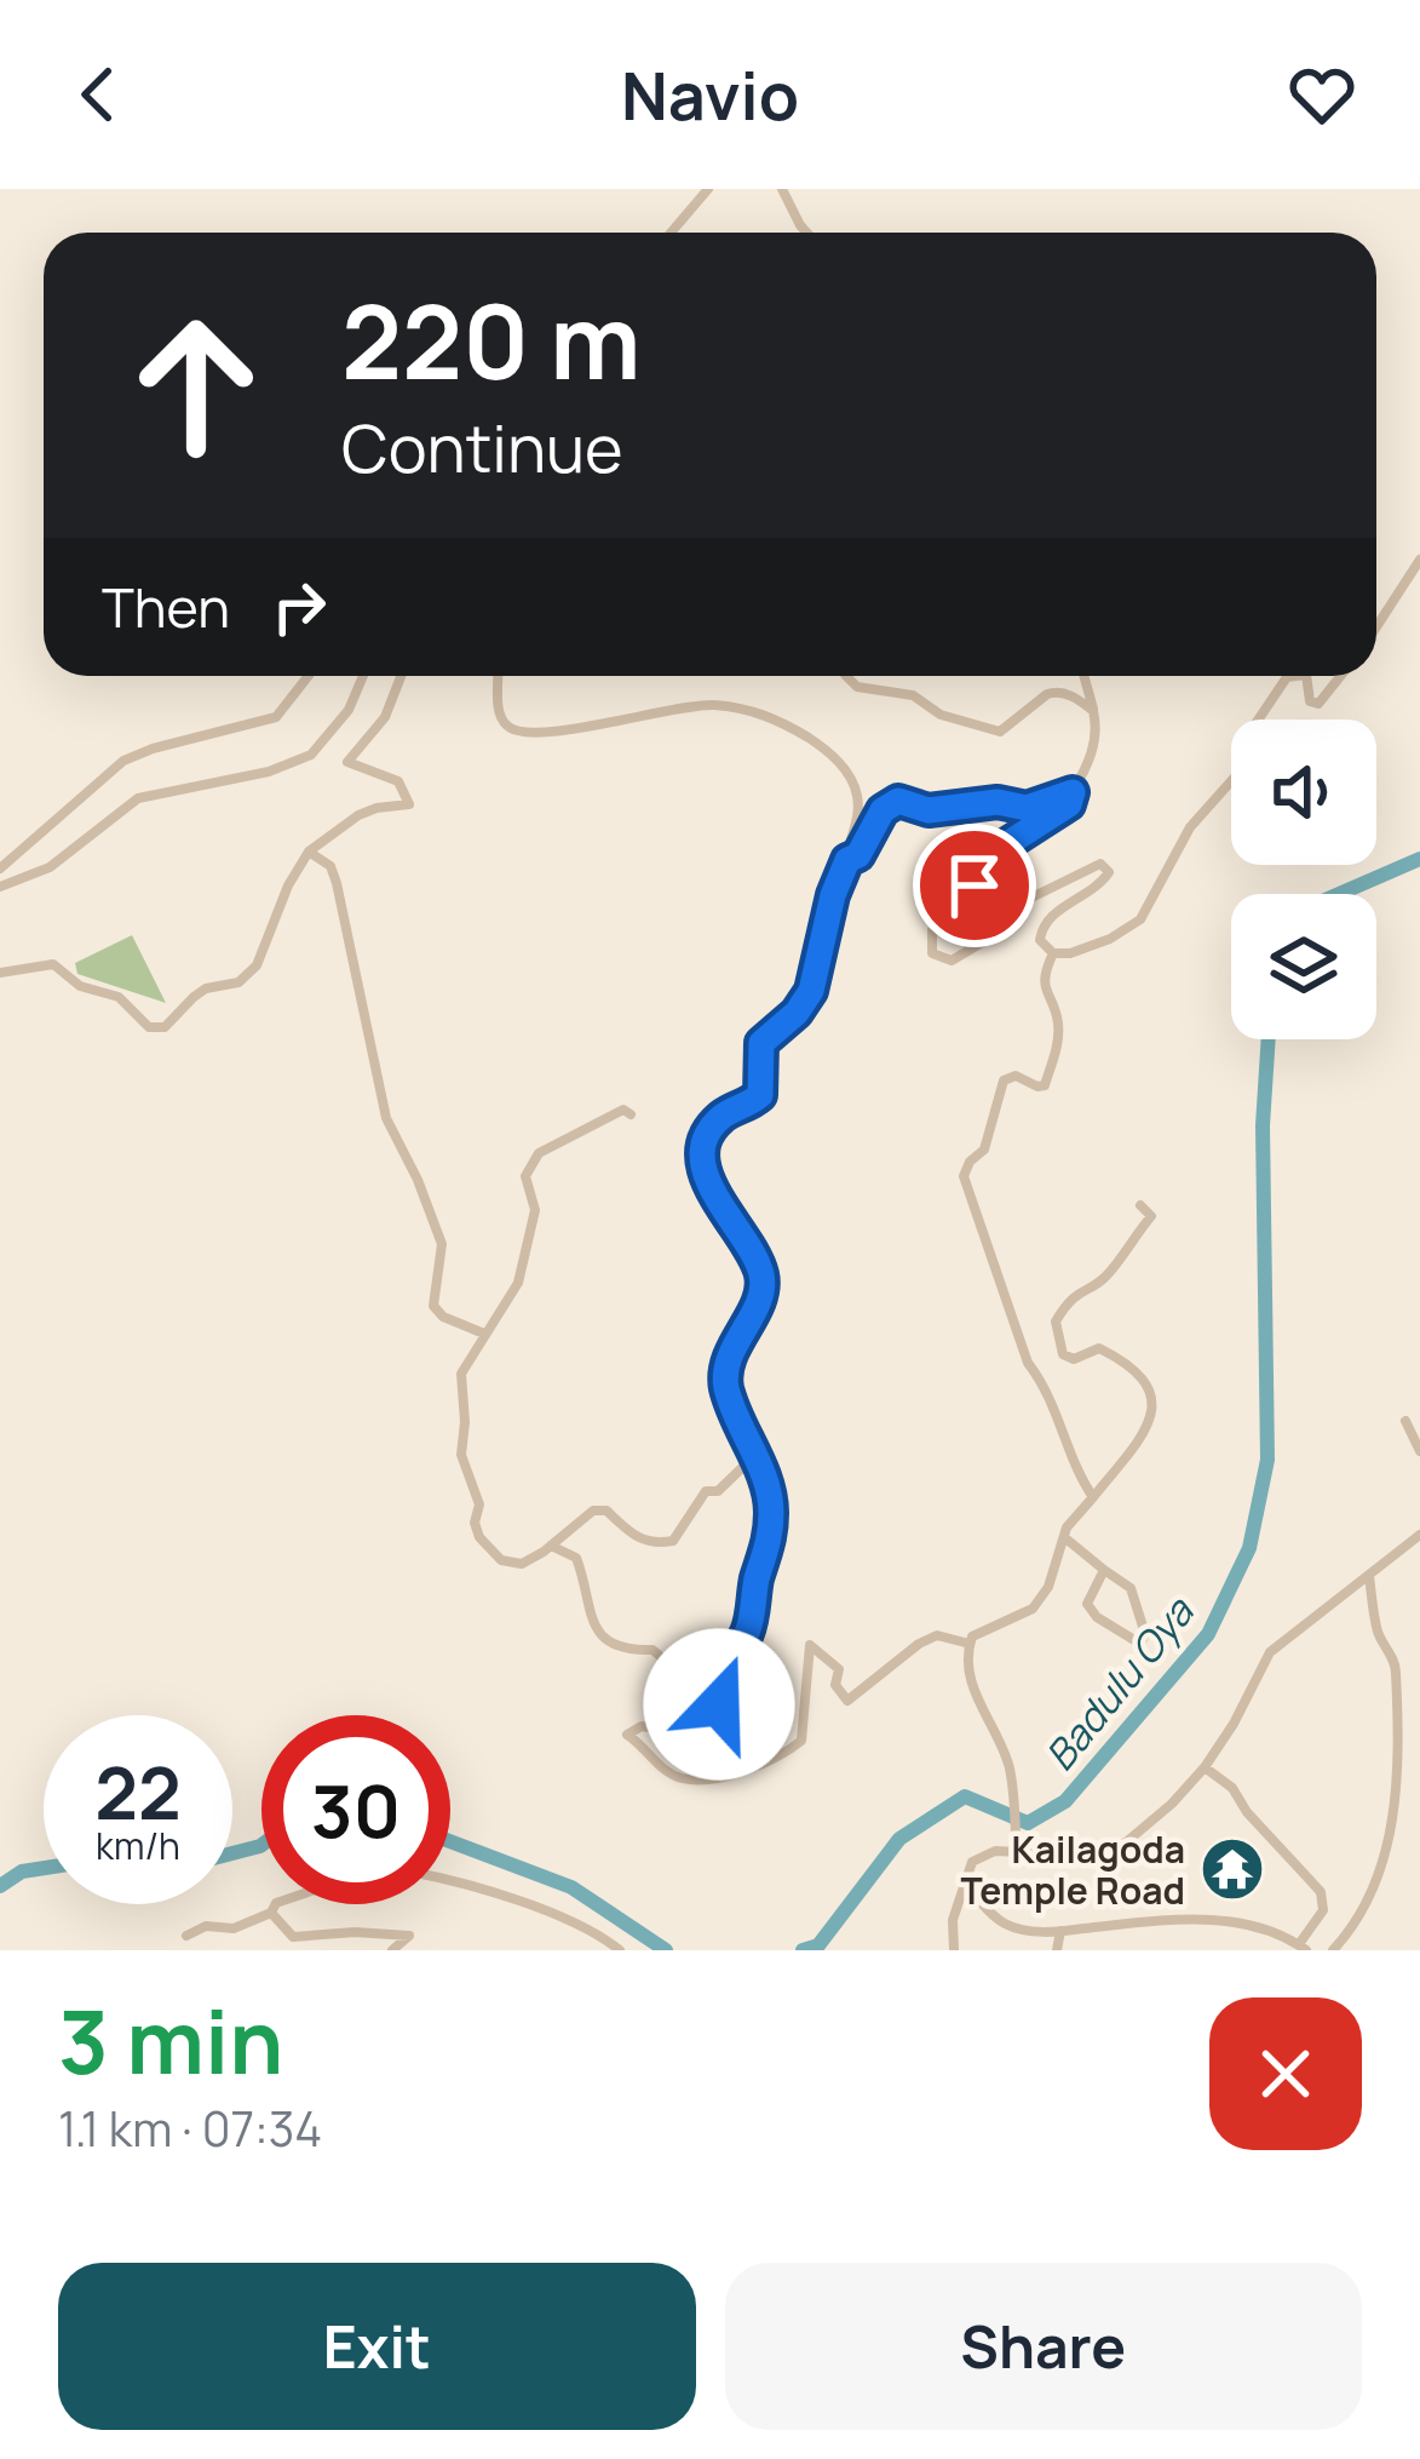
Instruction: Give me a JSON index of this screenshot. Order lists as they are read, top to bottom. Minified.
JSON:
{"water":["Badulu Oya"],"places":{"temple":["Kailagoda Temple Road"]},"page":{"header":"Navio","turn":["220 m","Continue"],"then":"Then","speed":"22 km/h","limit":"30","heading":["3 min","1.1 km · 07:34"],"buttons":["Exit","Share"]}}
